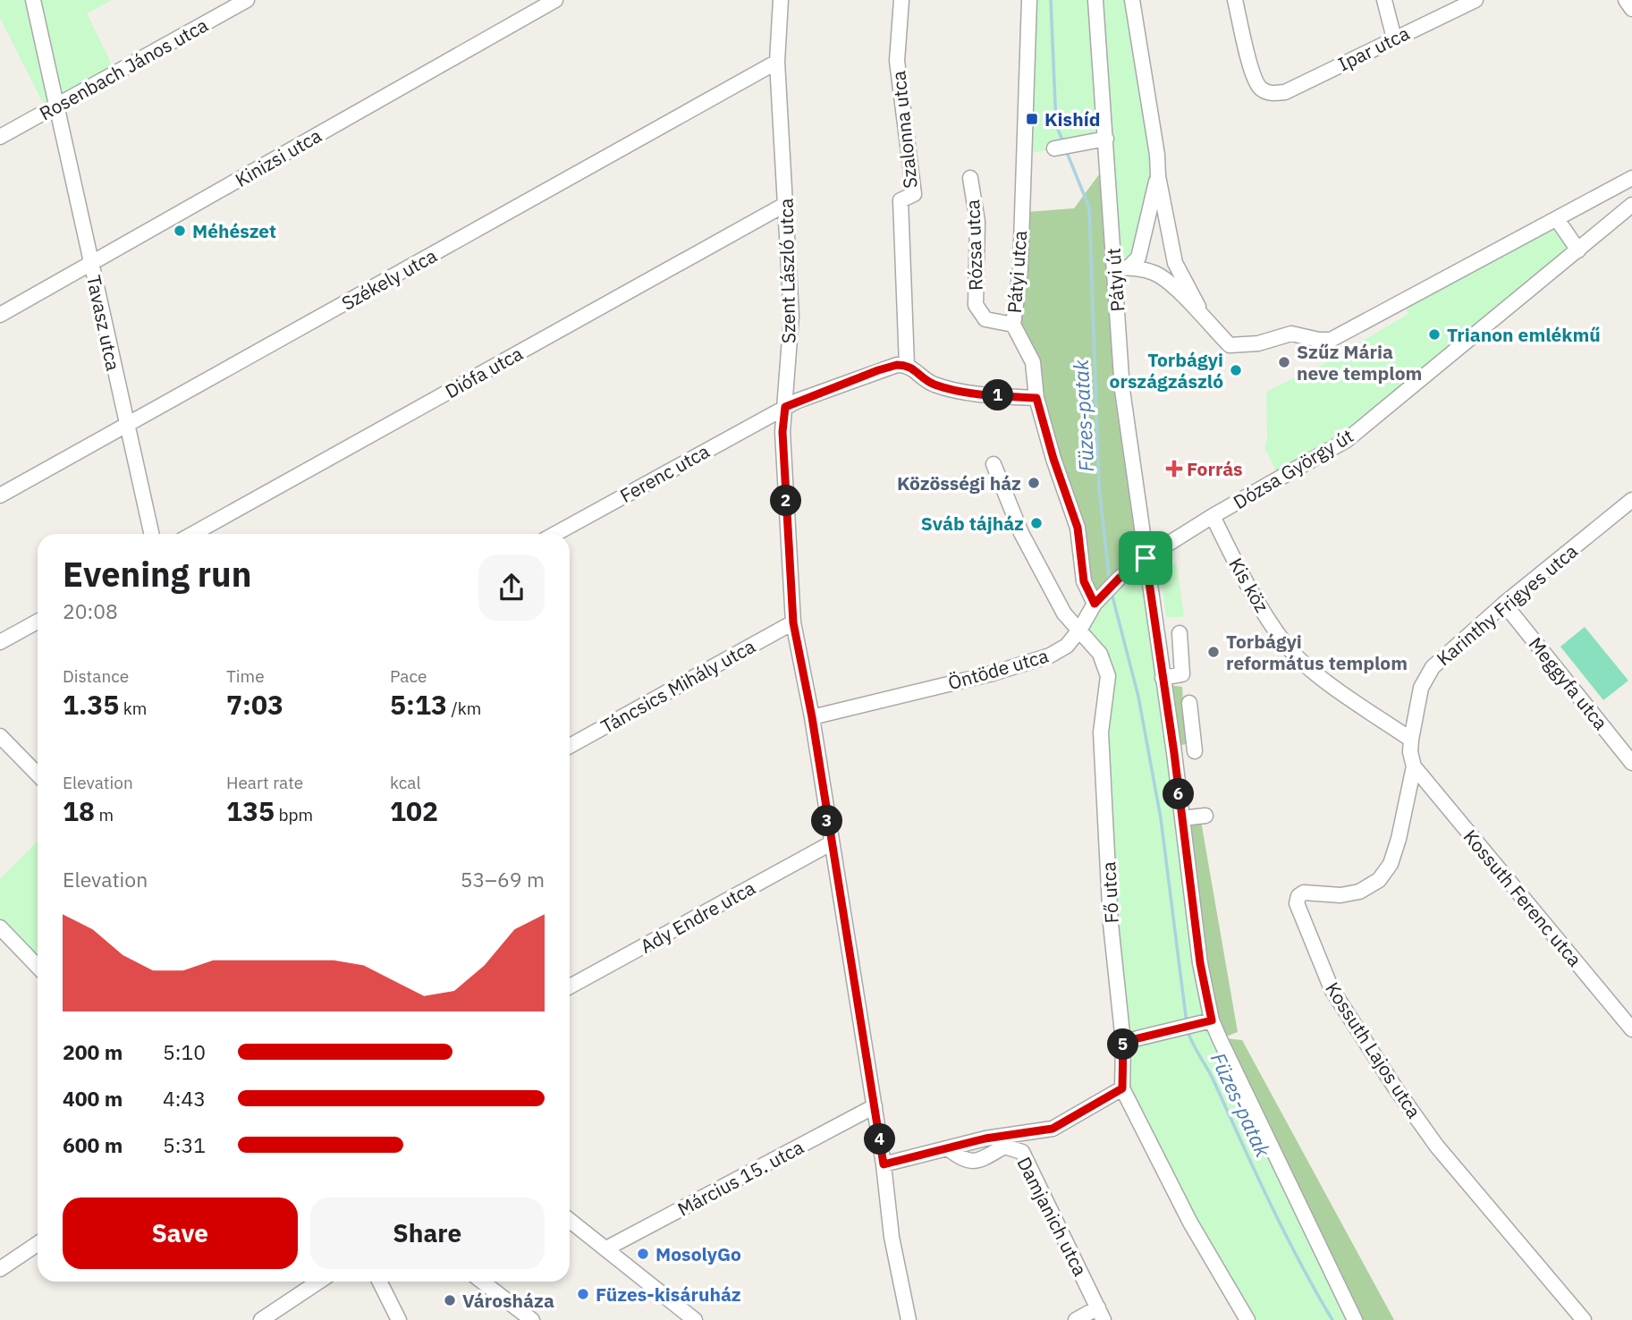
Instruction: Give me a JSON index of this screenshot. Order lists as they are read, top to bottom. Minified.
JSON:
{"streets":{"street":["Ipar utca","Rosenbach János utca","Szalonna utca","Kinizsi utca","Rózsa utca","Szent László utca","Pátyi utca","Székely utca","Pátyi út","Tavasz utca","Diófa utca","Dózsa György út","Ferenc utca","Kis köz","Karinthy Frigyes utca","Öntöde utca","Meggyfa utca","Táncsics Mihály utca","Fő utca","Kossuth Ferenc utca","Ady Endre utca","Kossuth Lajos utca","Március 15. utca","Damjanich utca"]},"crossings":[["Rosenbach János utca","Tavasz utca"],["Szalonna utca","Ferenc utca"],["Kinizsi utca","Tavasz utca"],["Rózsa utca","Pátyi utca"],["Szent László utca","Székely utca"],["Szent László utca","Diófa utca"],["Szent László utca","Ferenc utca"],["Szent László utca","Öntöde utca"],["Szent László utca","Táncsics Mihály utca"],["Szent László utca","Ady Endre utca"],["Szent László utca","Március 15. utca"],["Pátyi utca","Öntöde utca"],["Székely utca","Tavasz utca"],["Pátyi út","Dózsa György út"],["Pátyi út","Öntöde utca"],["Dózsa György út","Kis köz"],["Dózsa György út","Öntöde utca"],["Kis köz","Karinthy Frigyes utca"],["Karinthy Frigyes utca","Meggyfa utca"],["Karinthy Frigyes utca","Kossuth Ferenc utca"],["Karinthy Frigyes utca","Kossuth Lajos utca"],["Öntöde utca","Fő utca"],["Kossuth Ferenc utca","Kossuth Lajos utca"]],"water":["Füzes-patak"],"places":{"transit":["Kishíd"],"other":["Méhészet","Trianon emlékmű","Szűz Mária neve templom","Torbágyi országzászló","Közösségi ház","Sváb tájház","Torbágyi református templom","MosolyGo","Füzes-kisáruház","Városháza"],"health":["Forrás"]},"page":{"pins":["1","2","6","3","5","4"],"heading":["Evening run","20:08"],"stats":[["Distance","1.35 km"],["Time","7:03"],["Pace","5:13 /km"],["Elevation","18 m"],["Heart rate","135 bpm"],["kcal","102"]],"chart":["Elevation","53–69 m"],"list":[{"name":"200 m","note":"5:10"},{"name":"400 m","note":"4:43"},{"name":"600 m","note":"5:31"}],"buttons":["Save","Share"]}}
